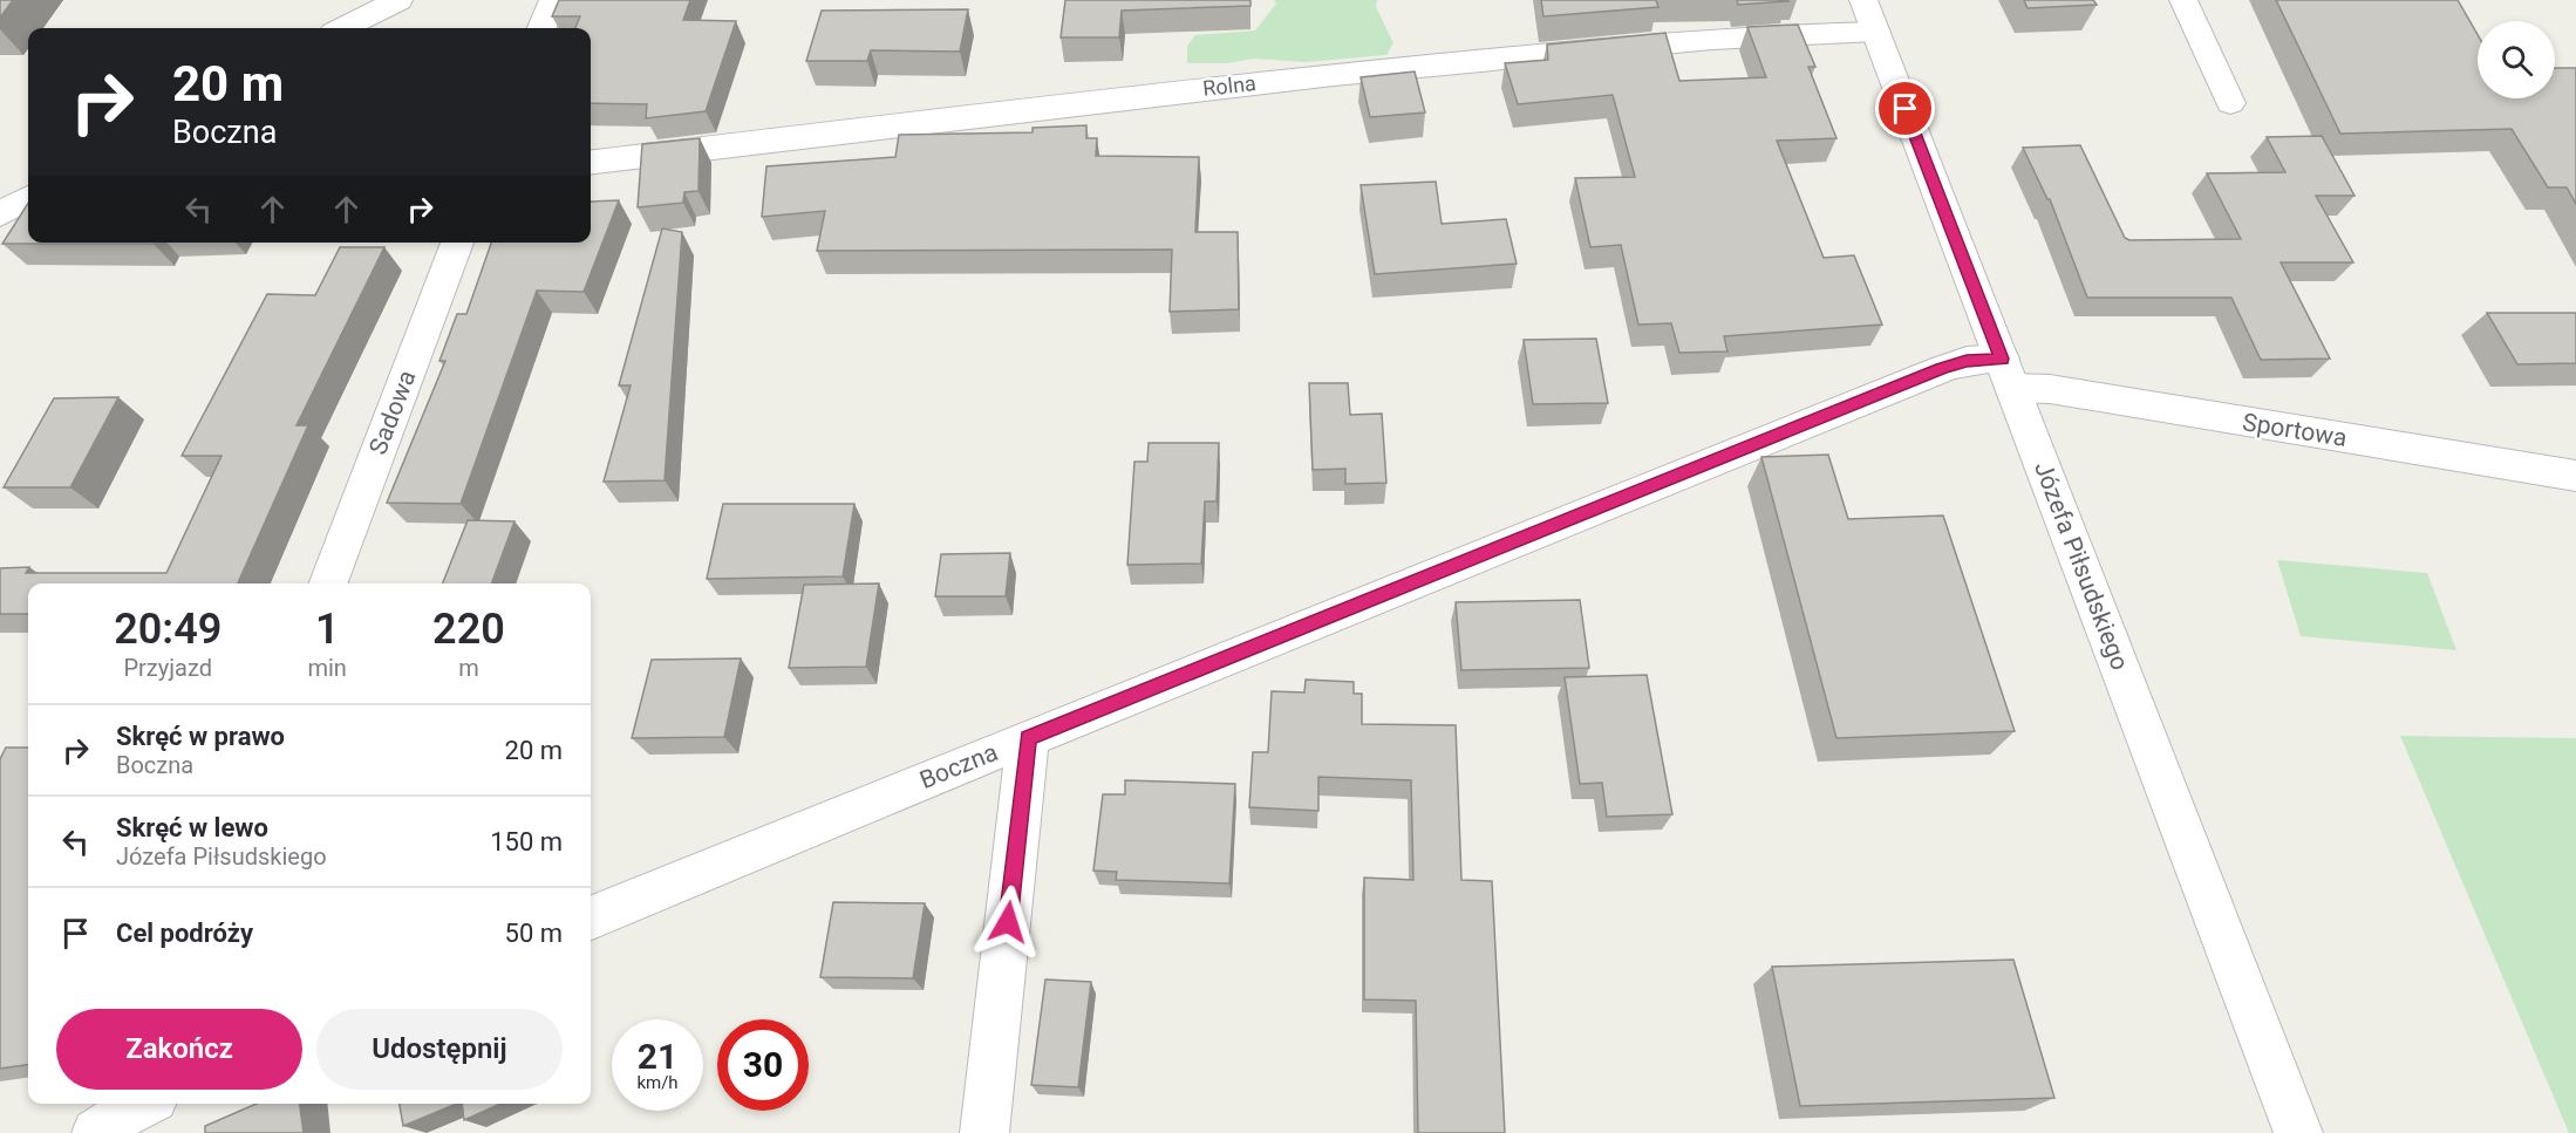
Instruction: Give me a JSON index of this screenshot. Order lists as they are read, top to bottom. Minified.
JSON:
{"streets":{"street":["Rolna","Sadowa","Sportowa","Józefa Piłsudskiego","Boczna"]},"crossings":[["Rolna","Józefa Piłsudskiego"],["Sportowa","Józefa Piłsudskiego"],["Sportowa","Boczna"],["Józefa Piłsudskiego","Boczna"]],"page":{"turn":["20 m","Boczna"],"eta":["20:49","Przyjazd","1","min","220","m"],"list":[{"name":"Skręć w prawo","note":"Boczna","value":"20 m"},{"name":"Skręć w lewo","note":"Józefa Piłsudskiego","value":"150 m"},{"name":"Cel podróży","value":"50 m"}],"buttons":["Zakończ","Udostępnij"],"speed":"21 km/h","limit":"30"}}
